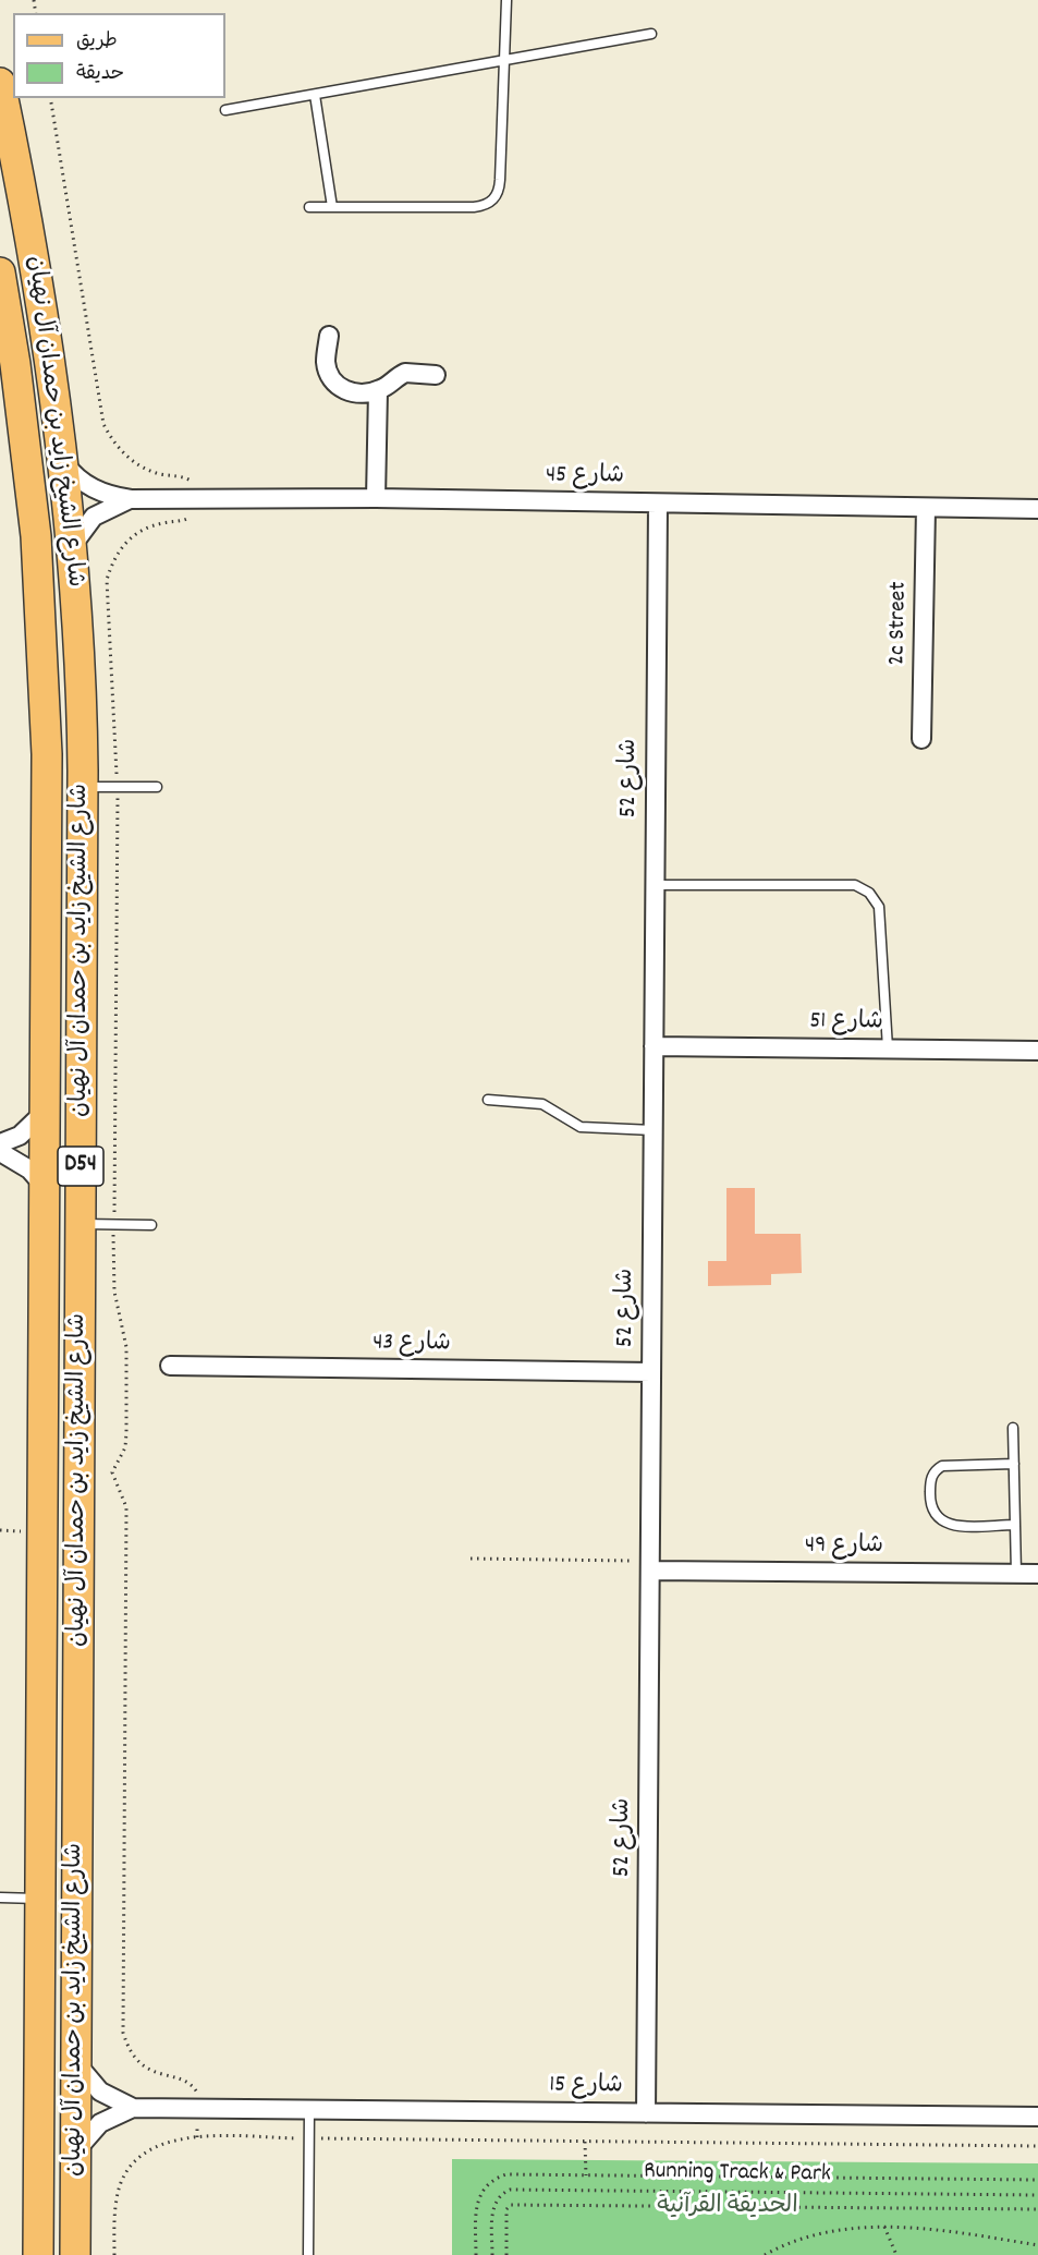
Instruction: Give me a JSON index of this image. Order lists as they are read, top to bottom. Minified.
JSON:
{"streets":{"main road":["شارع الشيخ زايد بن حمدان آل نهيان","D54"],"street":["شارع 45","2c Street","شارع 52","شارع 51","شارع 43","شارع 49","شارع 15"],"path":["Running Track & Park"]},"crossings":[["شارع الشيخ زايد بن حمدان آل نهيان","شارع 45"],["شارع الشيخ زايد بن حمدان آل نهيان","شارع 15"],["شارع 45","2c Street"],["شارع 45","شارع 52"],["شارع 52","شارع 51"],["شارع 52","شارع 43"],["شارع 52","شارع 49"],["شارع 52","شارع 15"]],"parks":["الحديقة القرآنية"],"legend":["طريق","حديقة"]}
